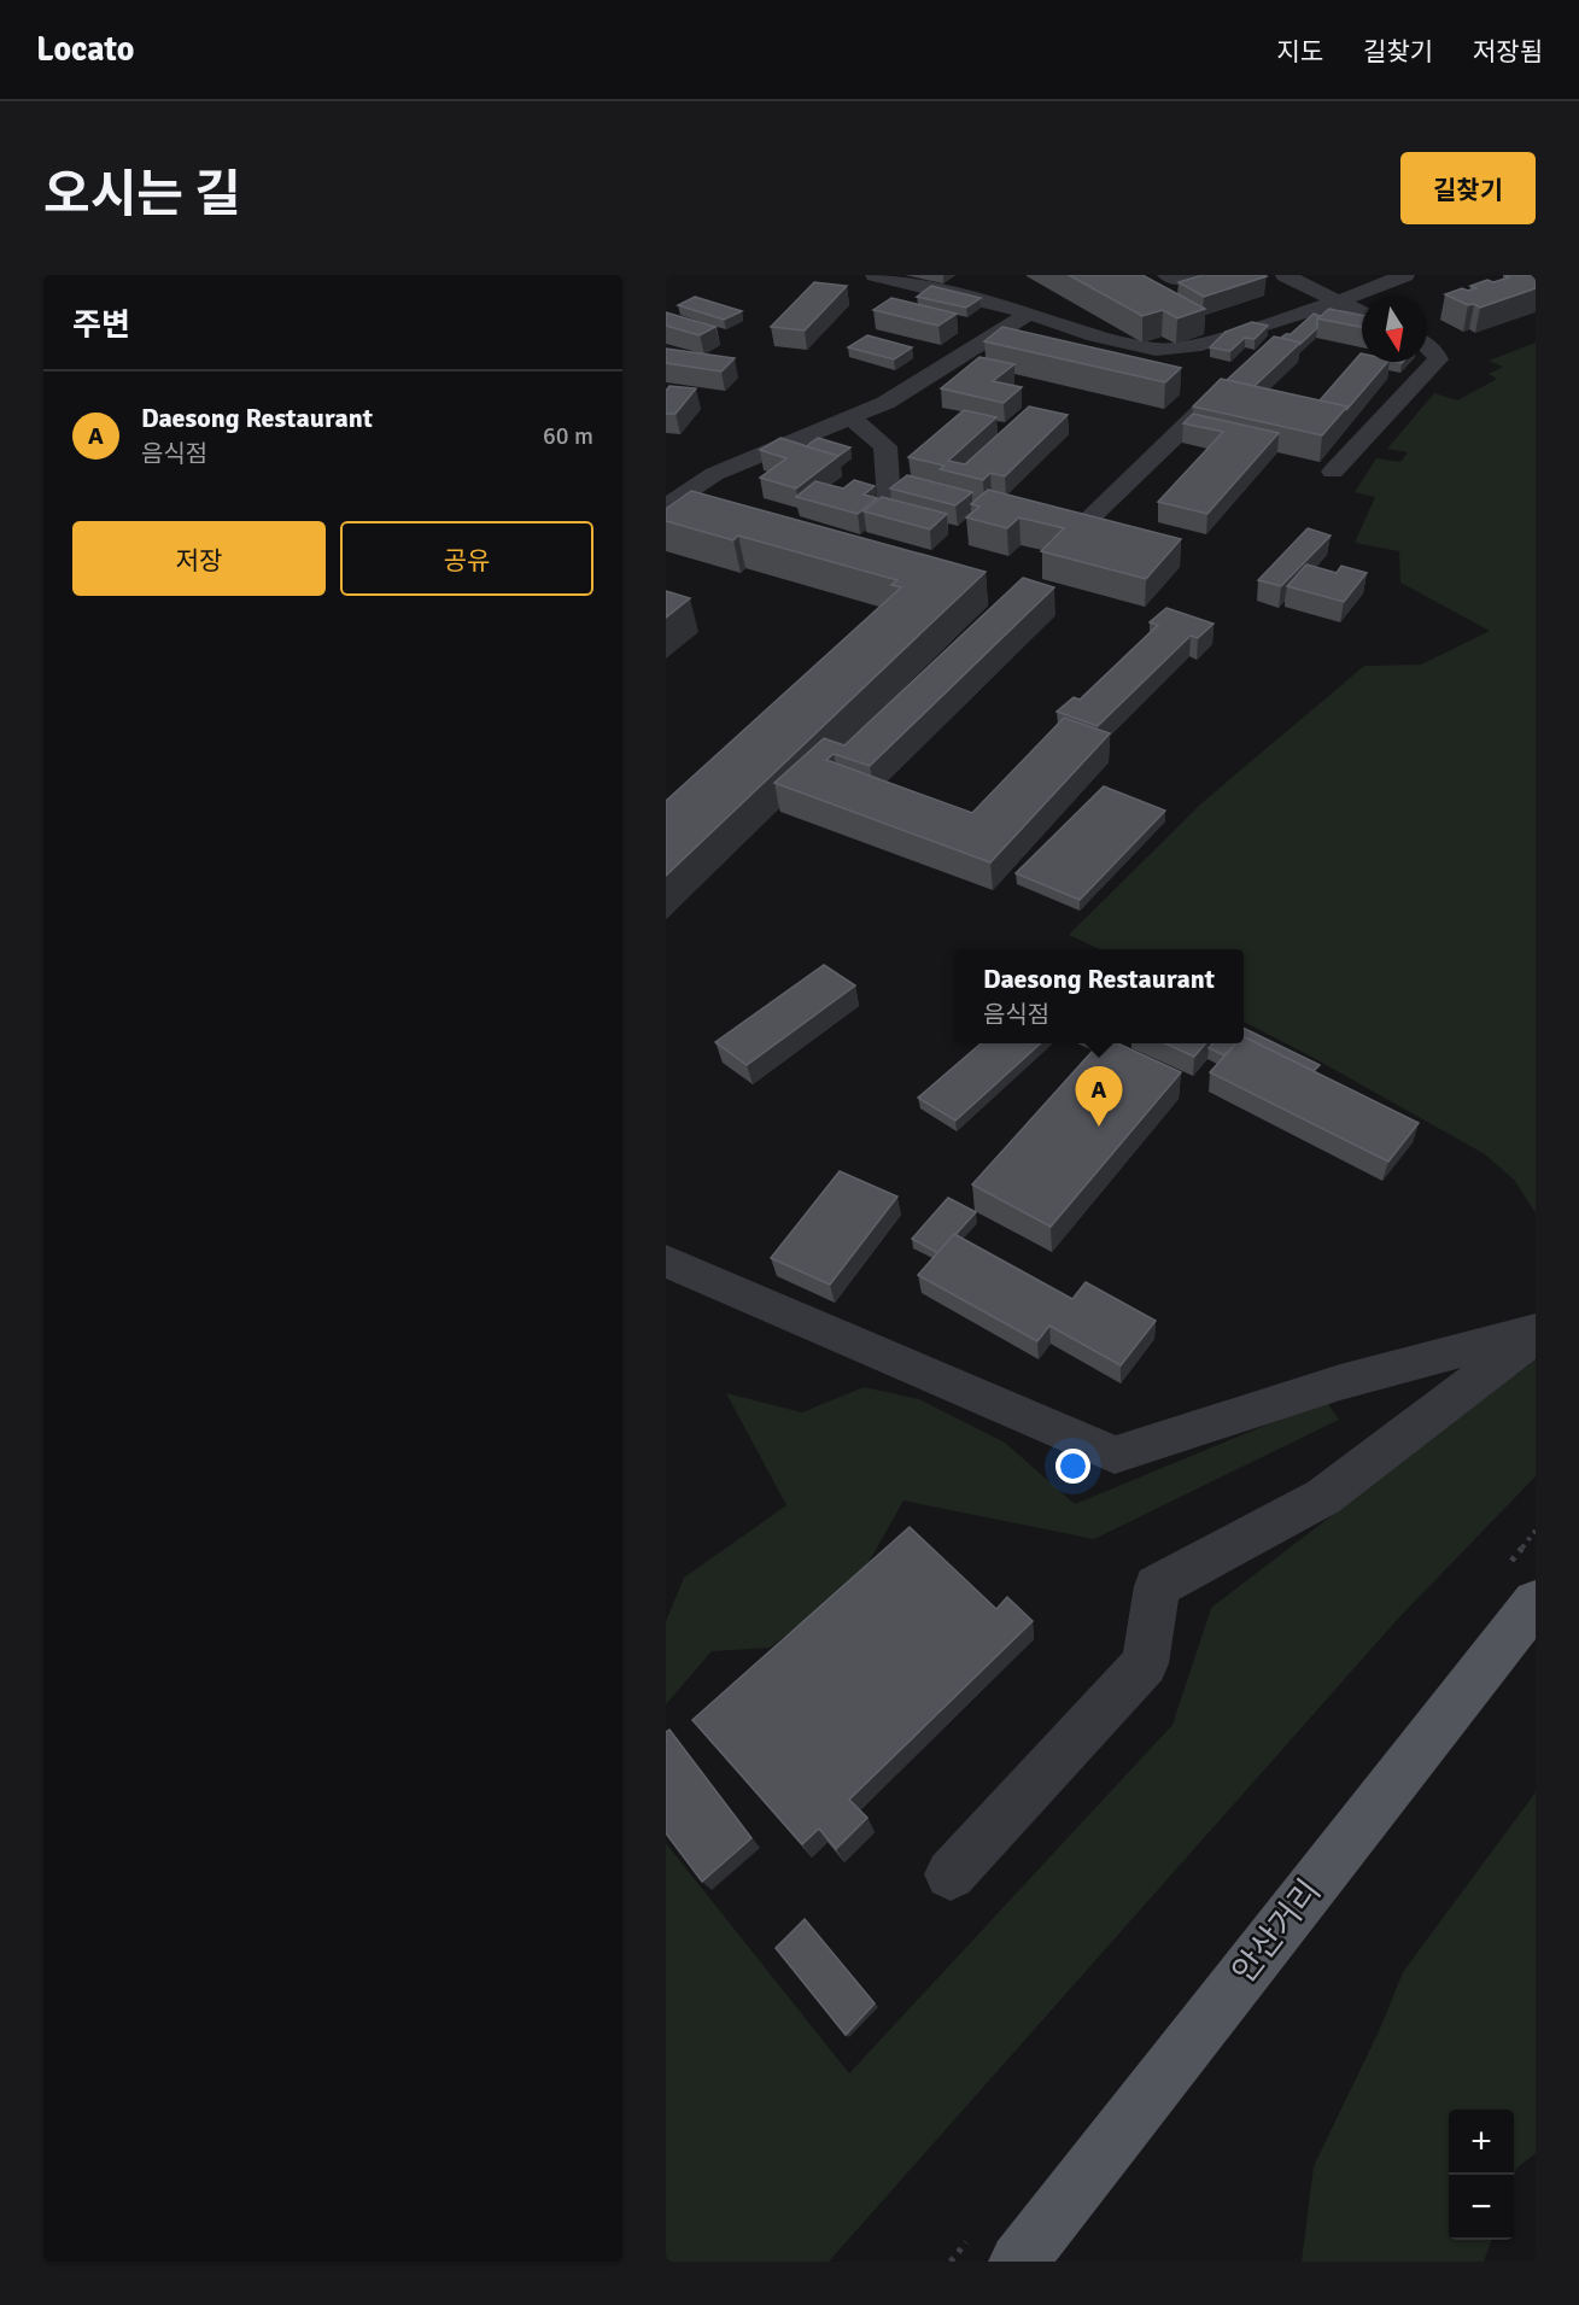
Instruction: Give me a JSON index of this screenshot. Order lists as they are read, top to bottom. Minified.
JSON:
{"streets":{"main road":["안산거리"]},"north":"bottom","page":{"header":"Locato","nav":["지도","길찾기","저장됨"],"title":"오시는 길","buttons":["길찾기",["저장","공유"]],"heading":"주변","list":[{"mark":"A","name":"Daesong Restaurant","note":"음식점","value":"60 m"}],"popup":["Daesong Restaurant","음식점"],"pins":"A","map_buttons":["+","−"]}}
